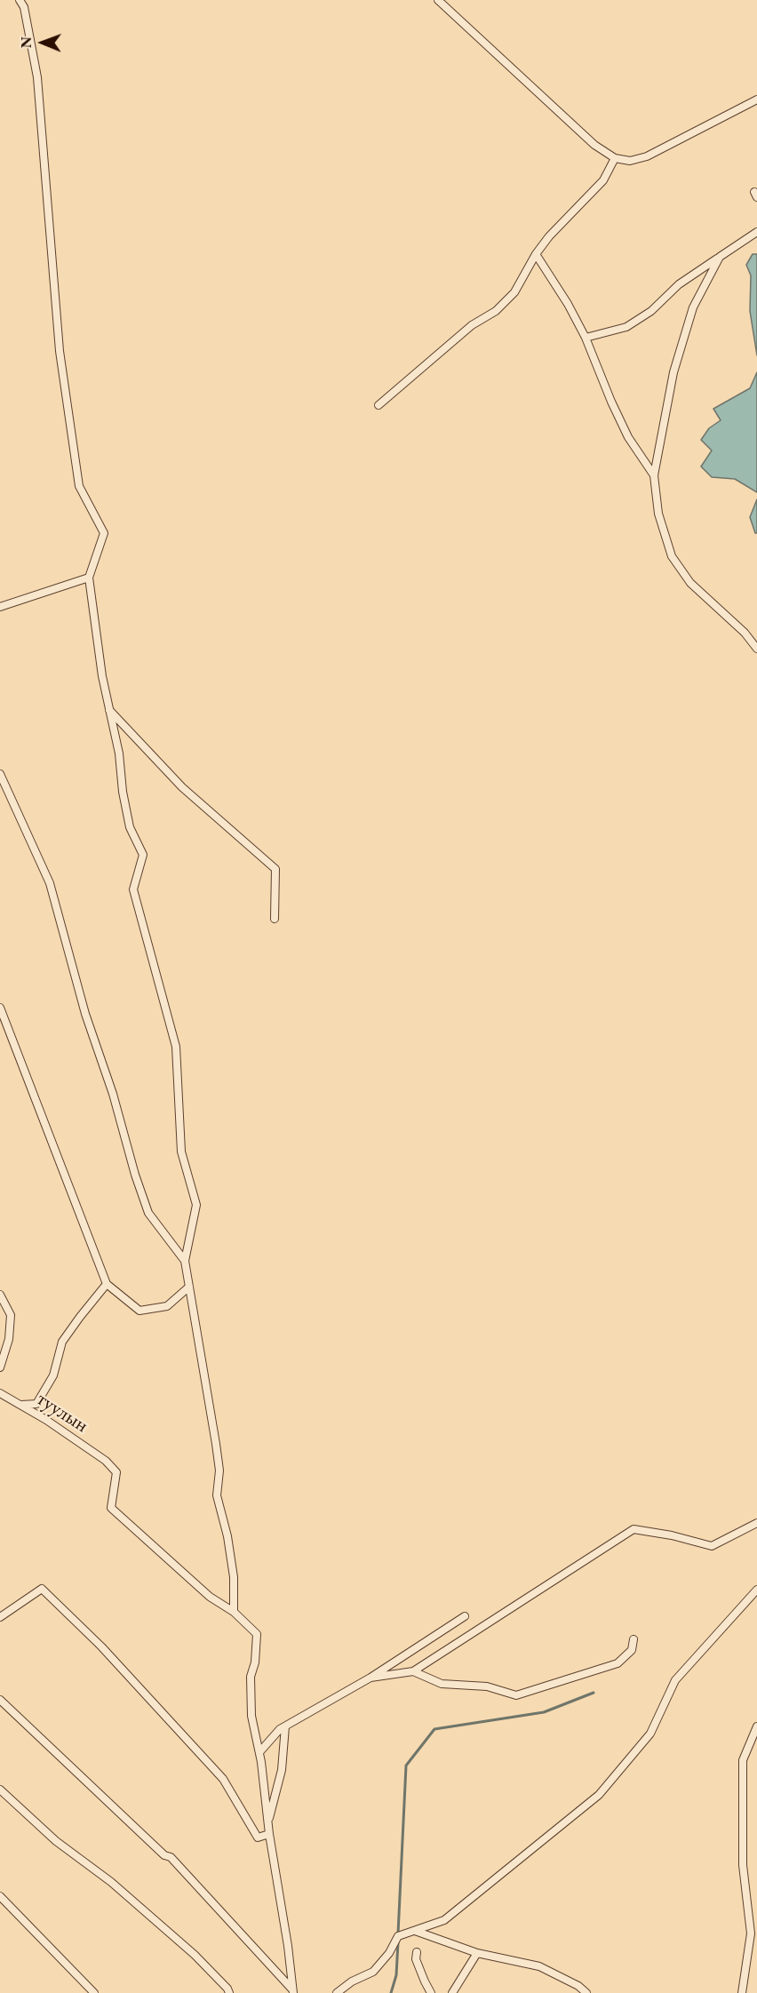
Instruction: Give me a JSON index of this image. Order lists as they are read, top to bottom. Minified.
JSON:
{"streets":{"street":["туулын"]},"north":"left"}
